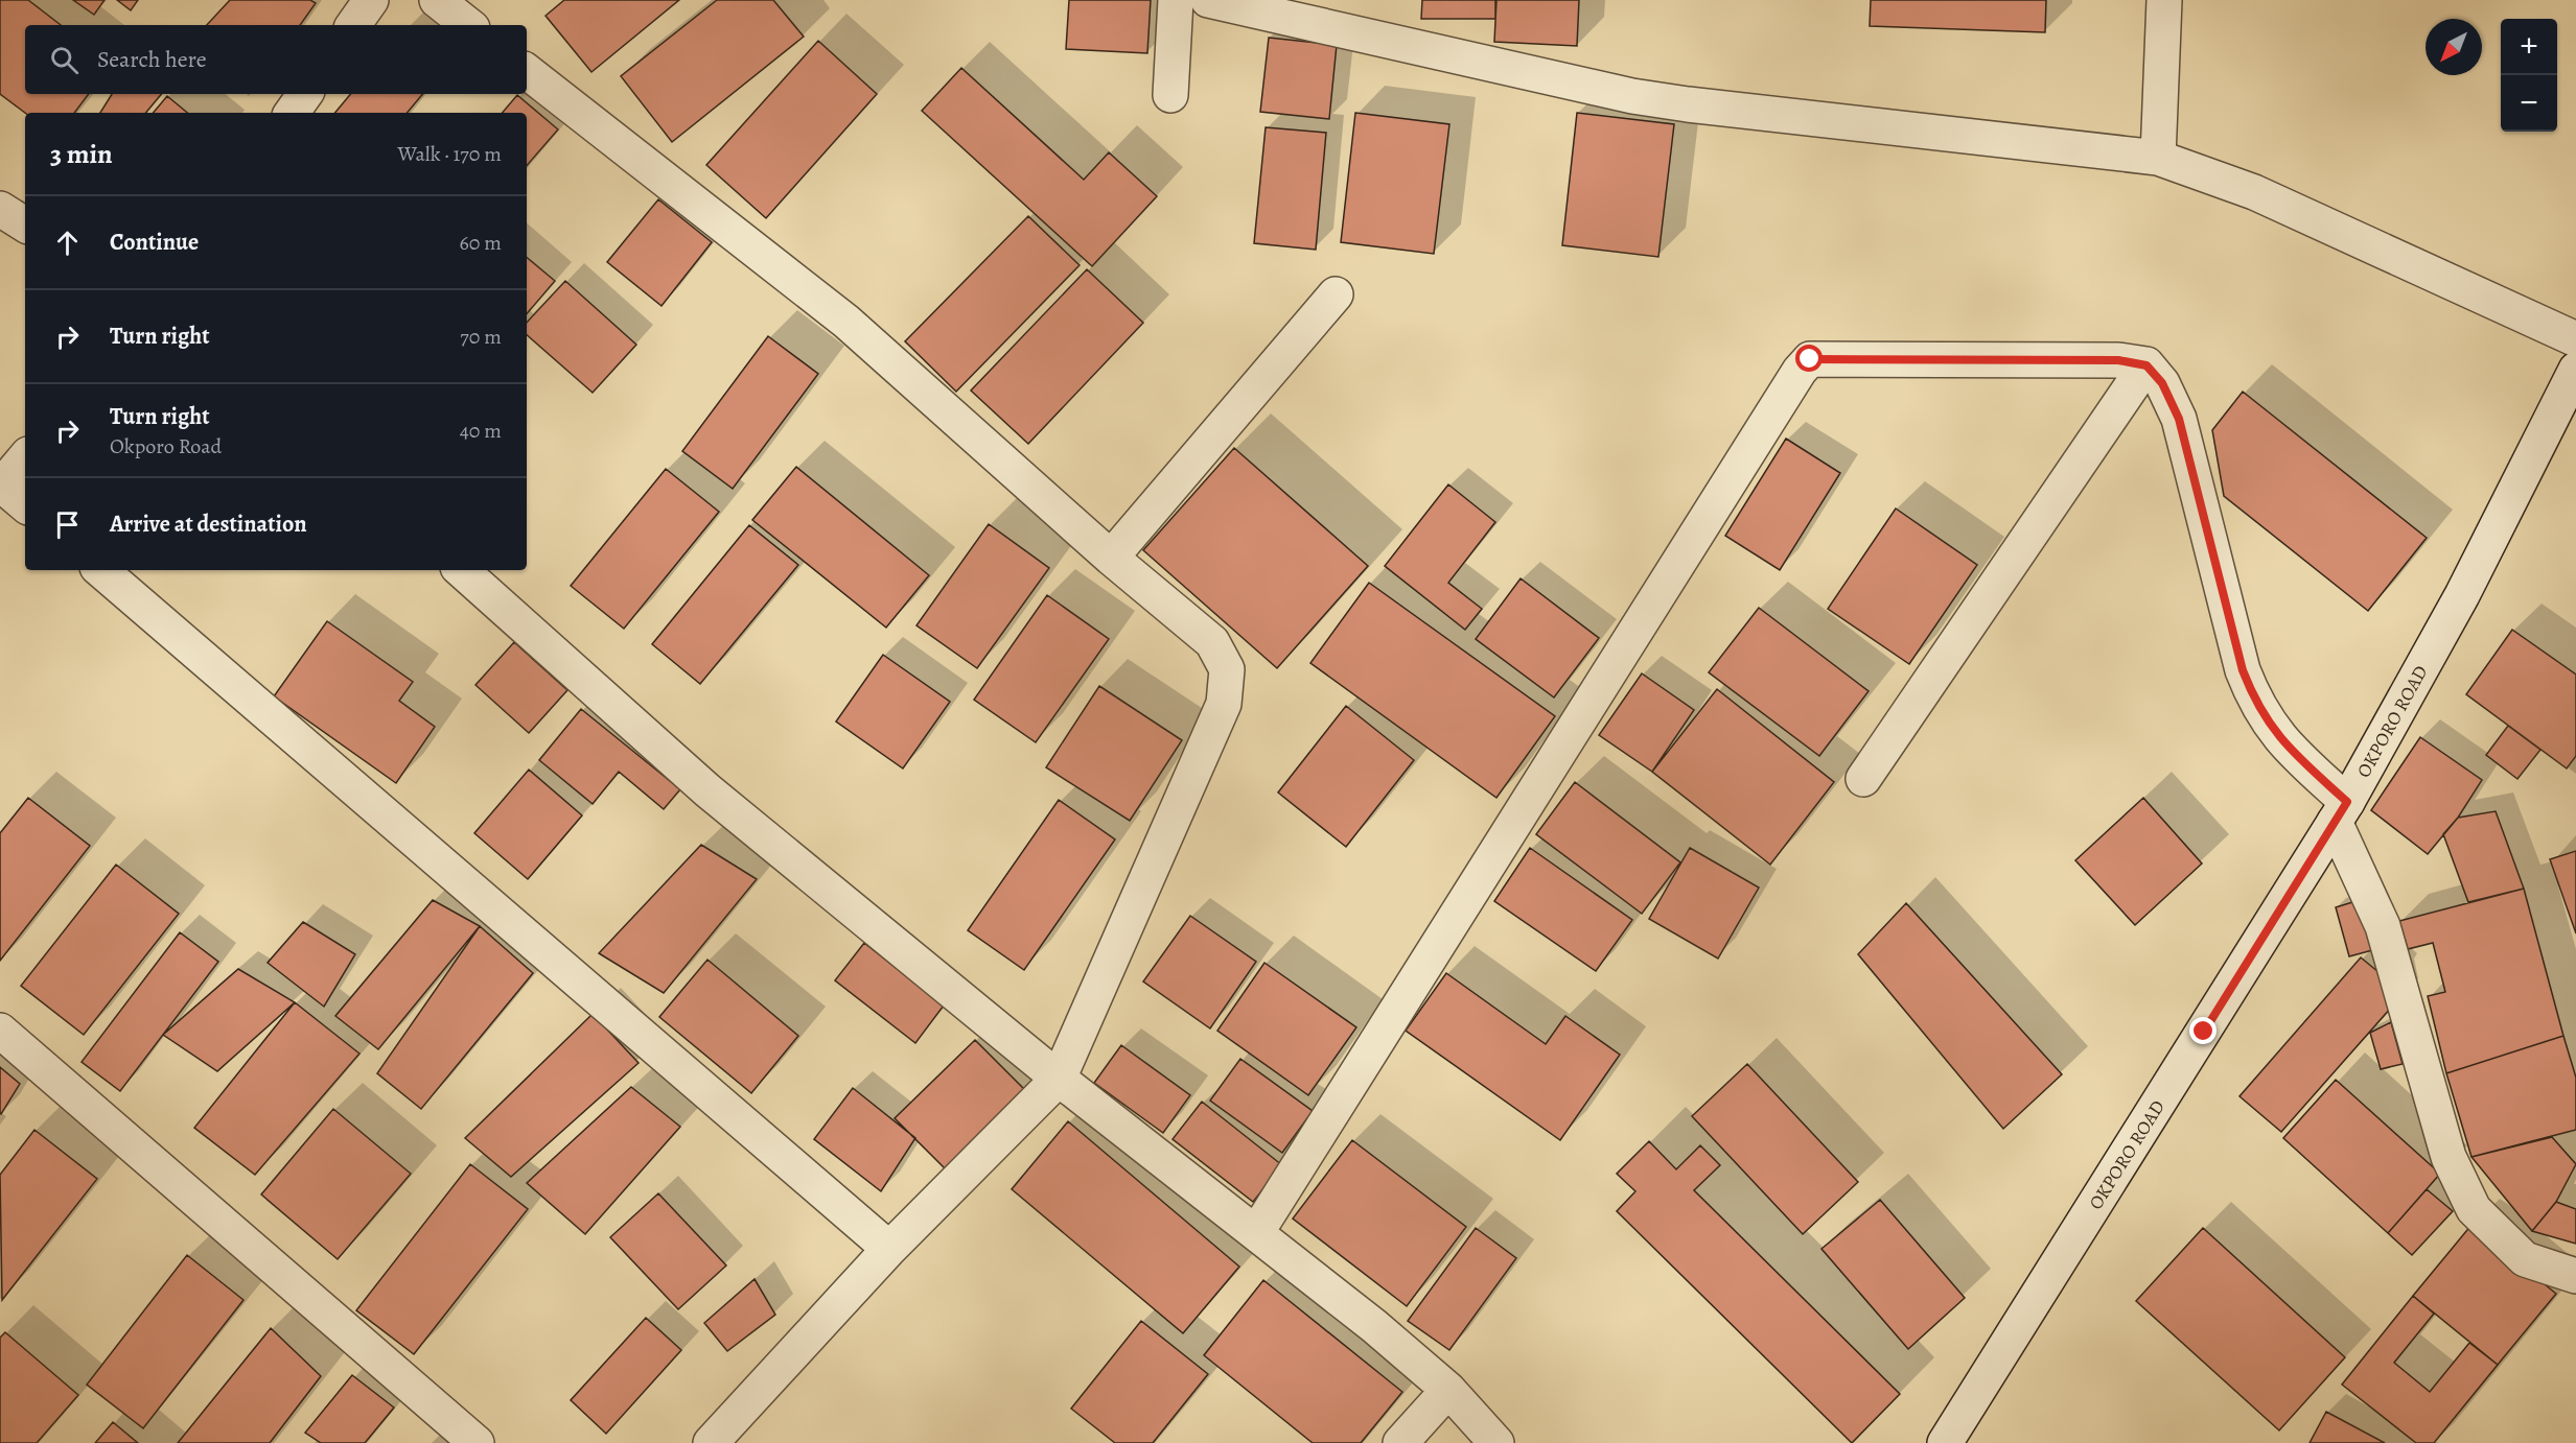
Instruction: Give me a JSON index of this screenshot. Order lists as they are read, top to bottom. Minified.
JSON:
{"streets":{"street":["OKPORO ROAD"]},"north":"bottom left","page":{"map_buttons":["+","−"],"search":"Search here","heading":["3 min","Walk · 170 m"],"list":[["Continue","60 m"],["Turn right","70 m"],["Turn right","Okporo Road","40 m"],"Arrive at destination"]}}
